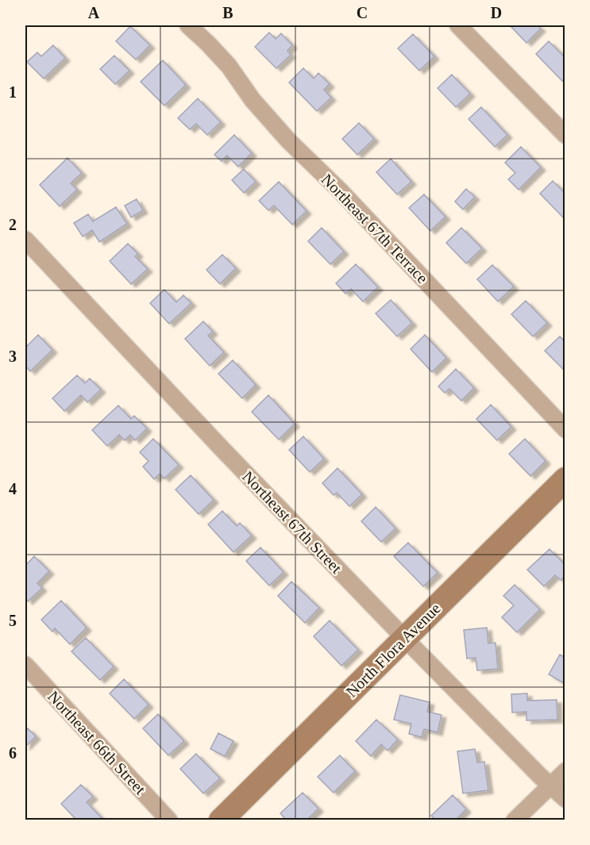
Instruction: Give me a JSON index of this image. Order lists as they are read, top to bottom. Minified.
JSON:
{"streets":{"street":["Northeast 67th Terrace","Northeast 67th Street","North Flora Avenue","Northeast 66th Street"]},"crossings":[["Northeast 67th Street","North Flora Avenue"]],"grid":{"columns":["A","B","C","D"],"rows":["1","2","3","4","5","6"]}}
